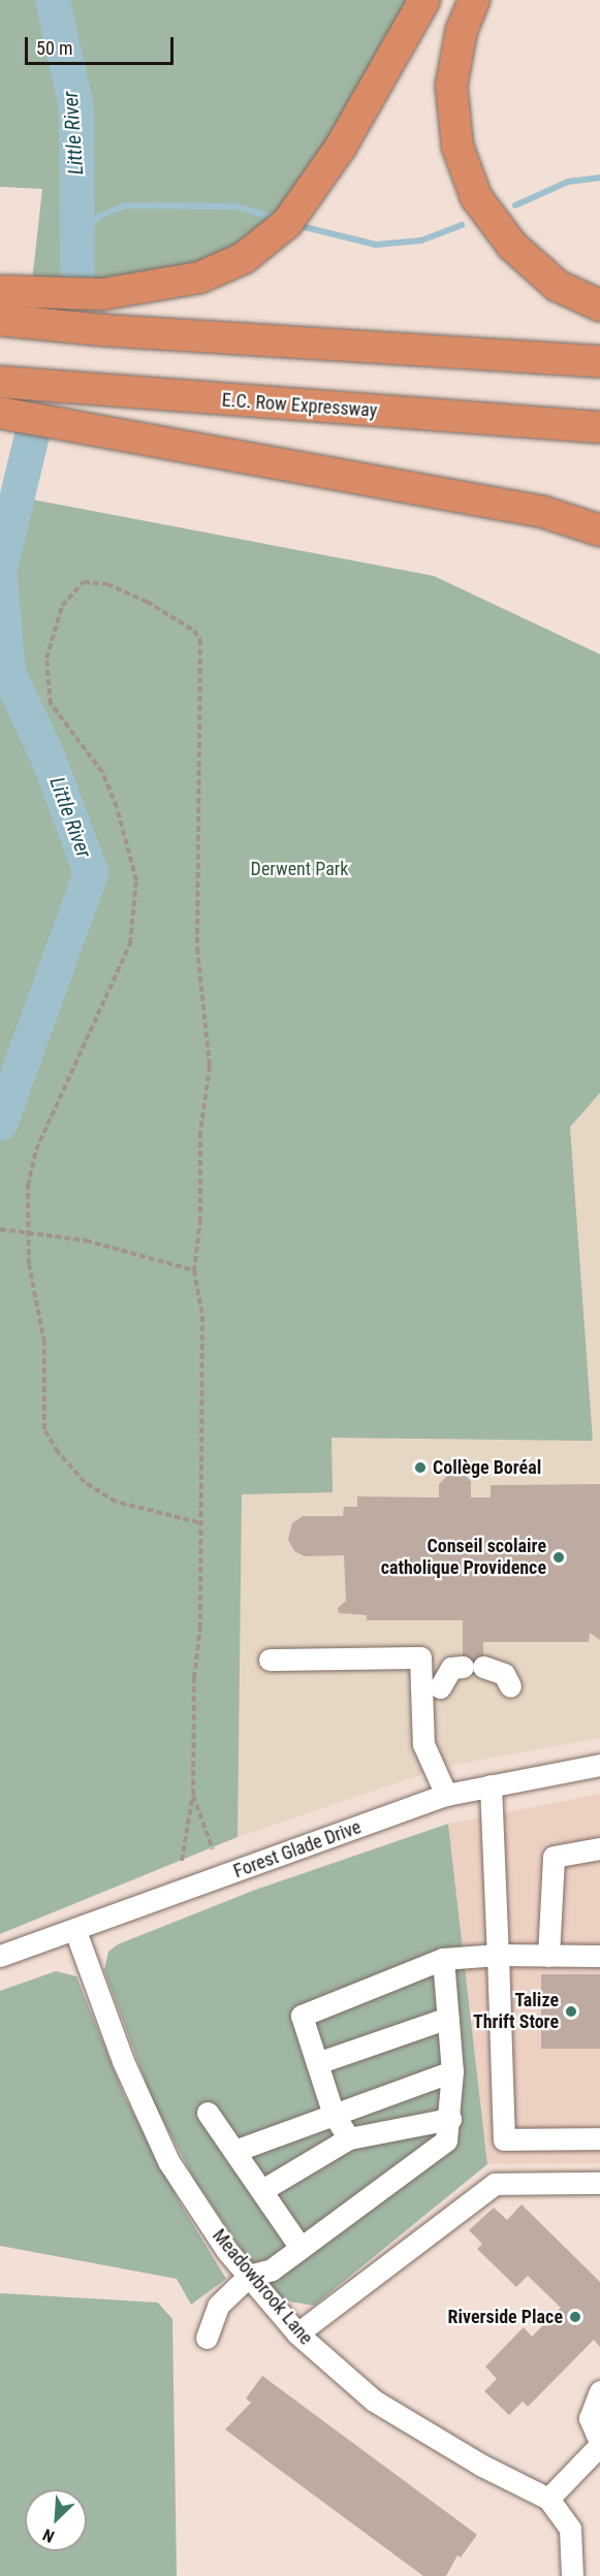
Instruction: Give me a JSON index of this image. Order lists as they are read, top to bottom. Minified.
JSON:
{"streets":{"highway":["E.C. Row Expressway"],"street":["Forest Glade Drive","Meadowbrook Lane"]},"crossings":[["Forest Glade Drive","Meadowbrook Lane"]],"water":["Little River"],"parks":["Derwent Park"],"places":["Collège Boréal","Conseil scolaire catholique Providence","Talize Thrift Store","Riverside Place"],"scale_bar":"50 m","north":"bottom left"}
